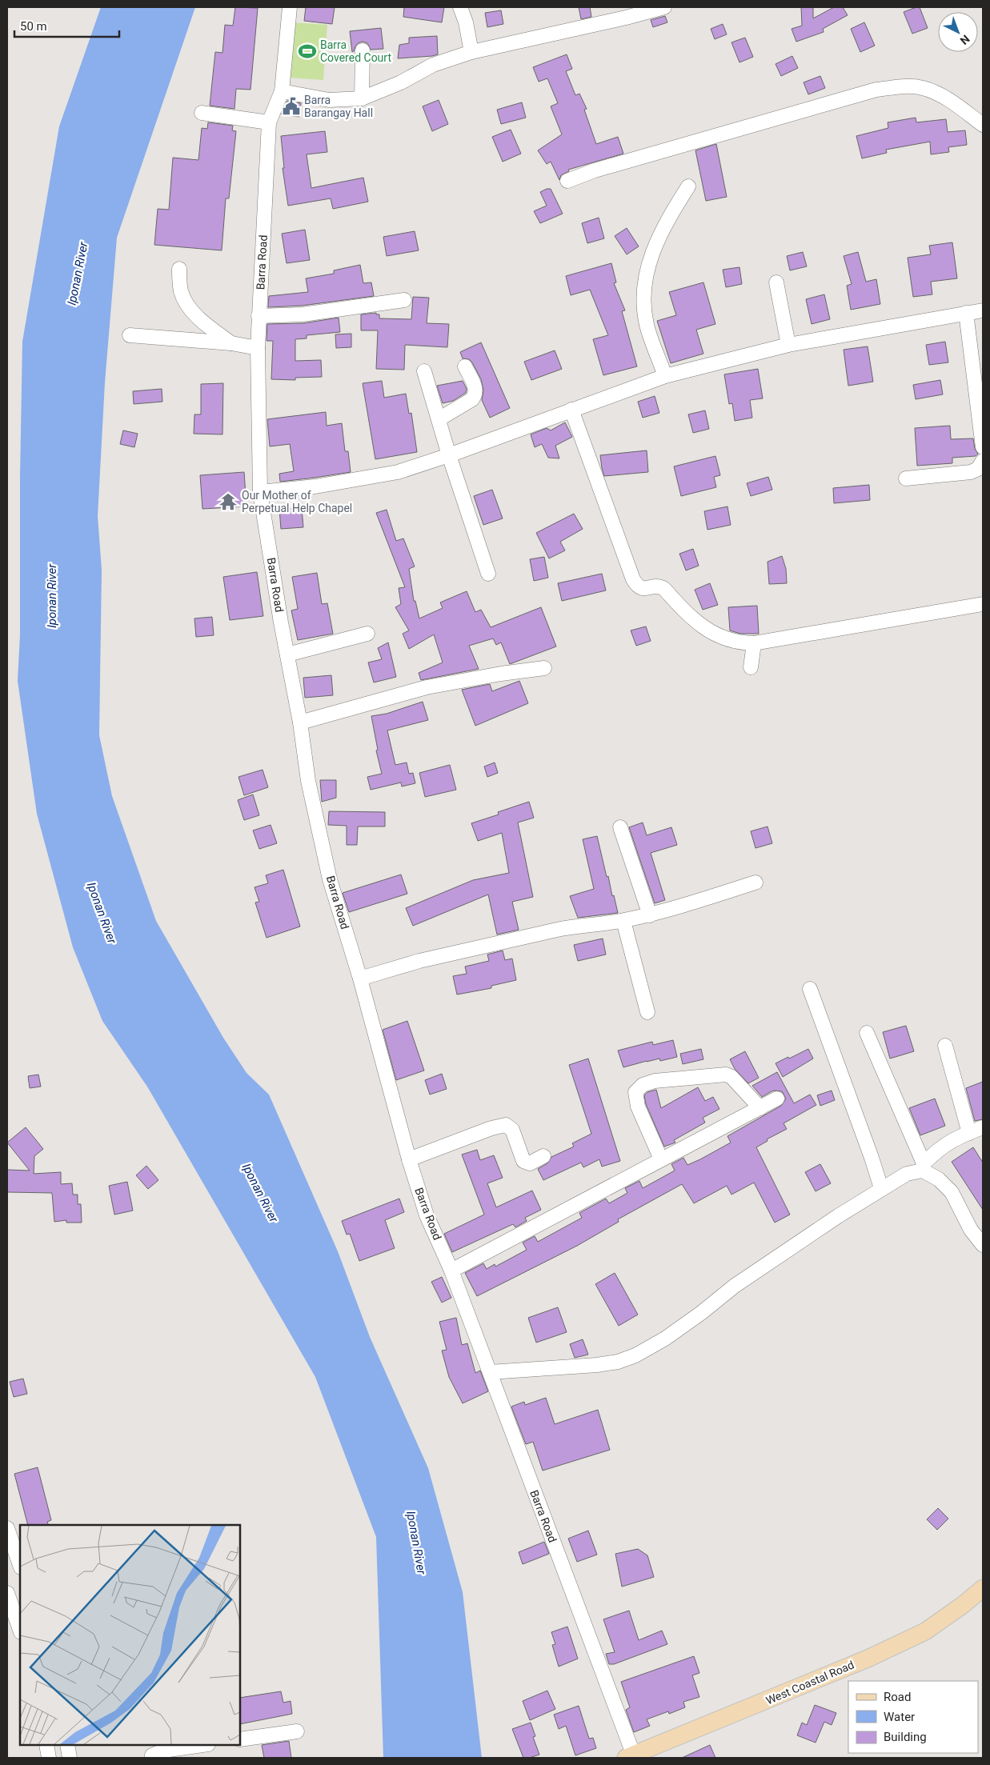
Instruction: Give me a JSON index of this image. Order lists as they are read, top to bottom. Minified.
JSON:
{"streets":{"main road":["West Coastal Road"],"street":["Barra Road"]},"crossings":[["Barra Road","West Coastal Road"]],"water":["Iponan River"],"places":{"sports":["Barra Covered Court"],"public building":["Barra Barangay Hall"],"temple":["Our Mother of Perpetual Help Chapel"]},"legend":["Road","Water","Building"],"scale_bar":"50 m","north":"bottom right"}
